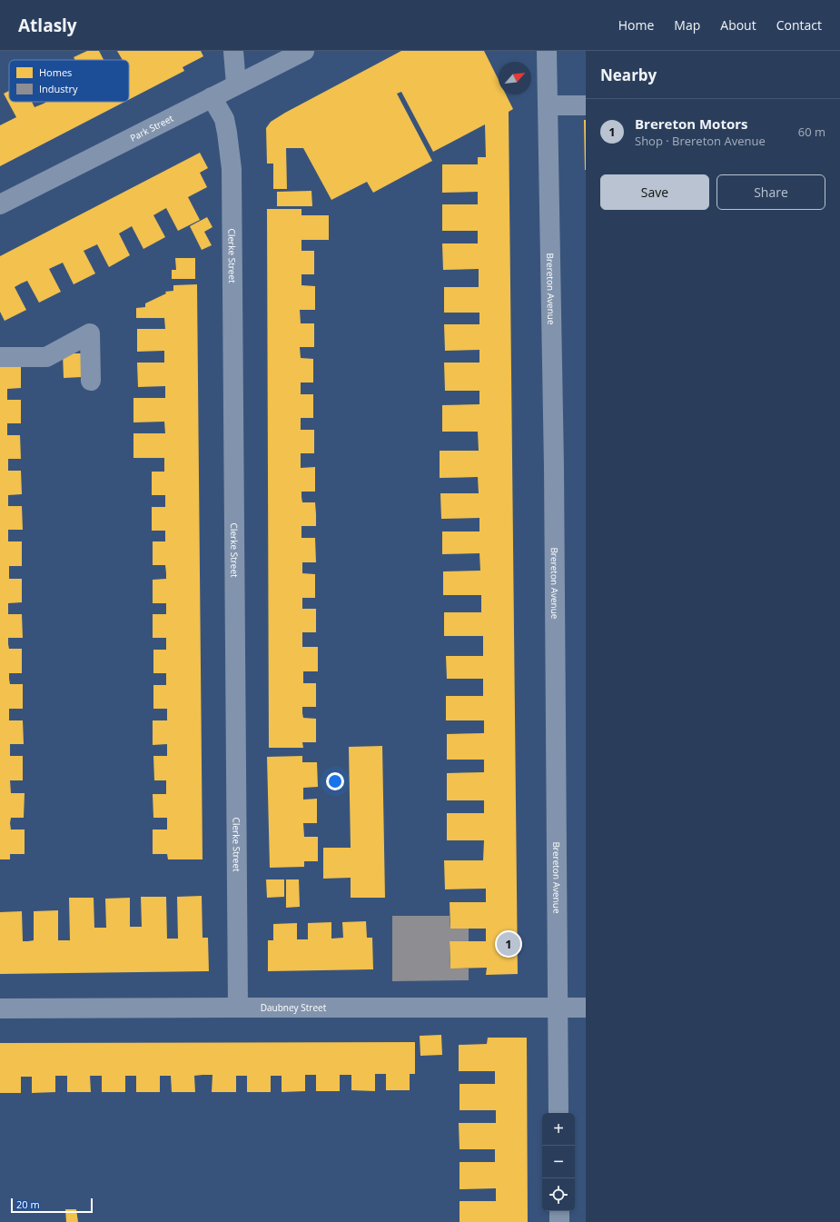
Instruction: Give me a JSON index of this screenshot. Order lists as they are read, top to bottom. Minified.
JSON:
{"streets":{"street":["Park Street","Clerke Street","Brereton Avenue","Daubney Street"]},"crossings":[["Park Street","Clerke Street"],["Clerke Street","Daubney Street"],["Brereton Avenue","Daubney Street"]],"legend":["Homes","Industry"],"scale_bar":"20 m","north":"top right","page":{"header":"Atlasly","nav":["Home","Map","About","Contact"],"heading":"Nearby","list":[{"mark":"1","name":"Brereton Motors","note":"Shop · Brereton Avenue","value":"60 m"}],"buttons":["Save","Share"],"pins":"1","map_buttons":["+","−"],"scale":"20 m"}}
